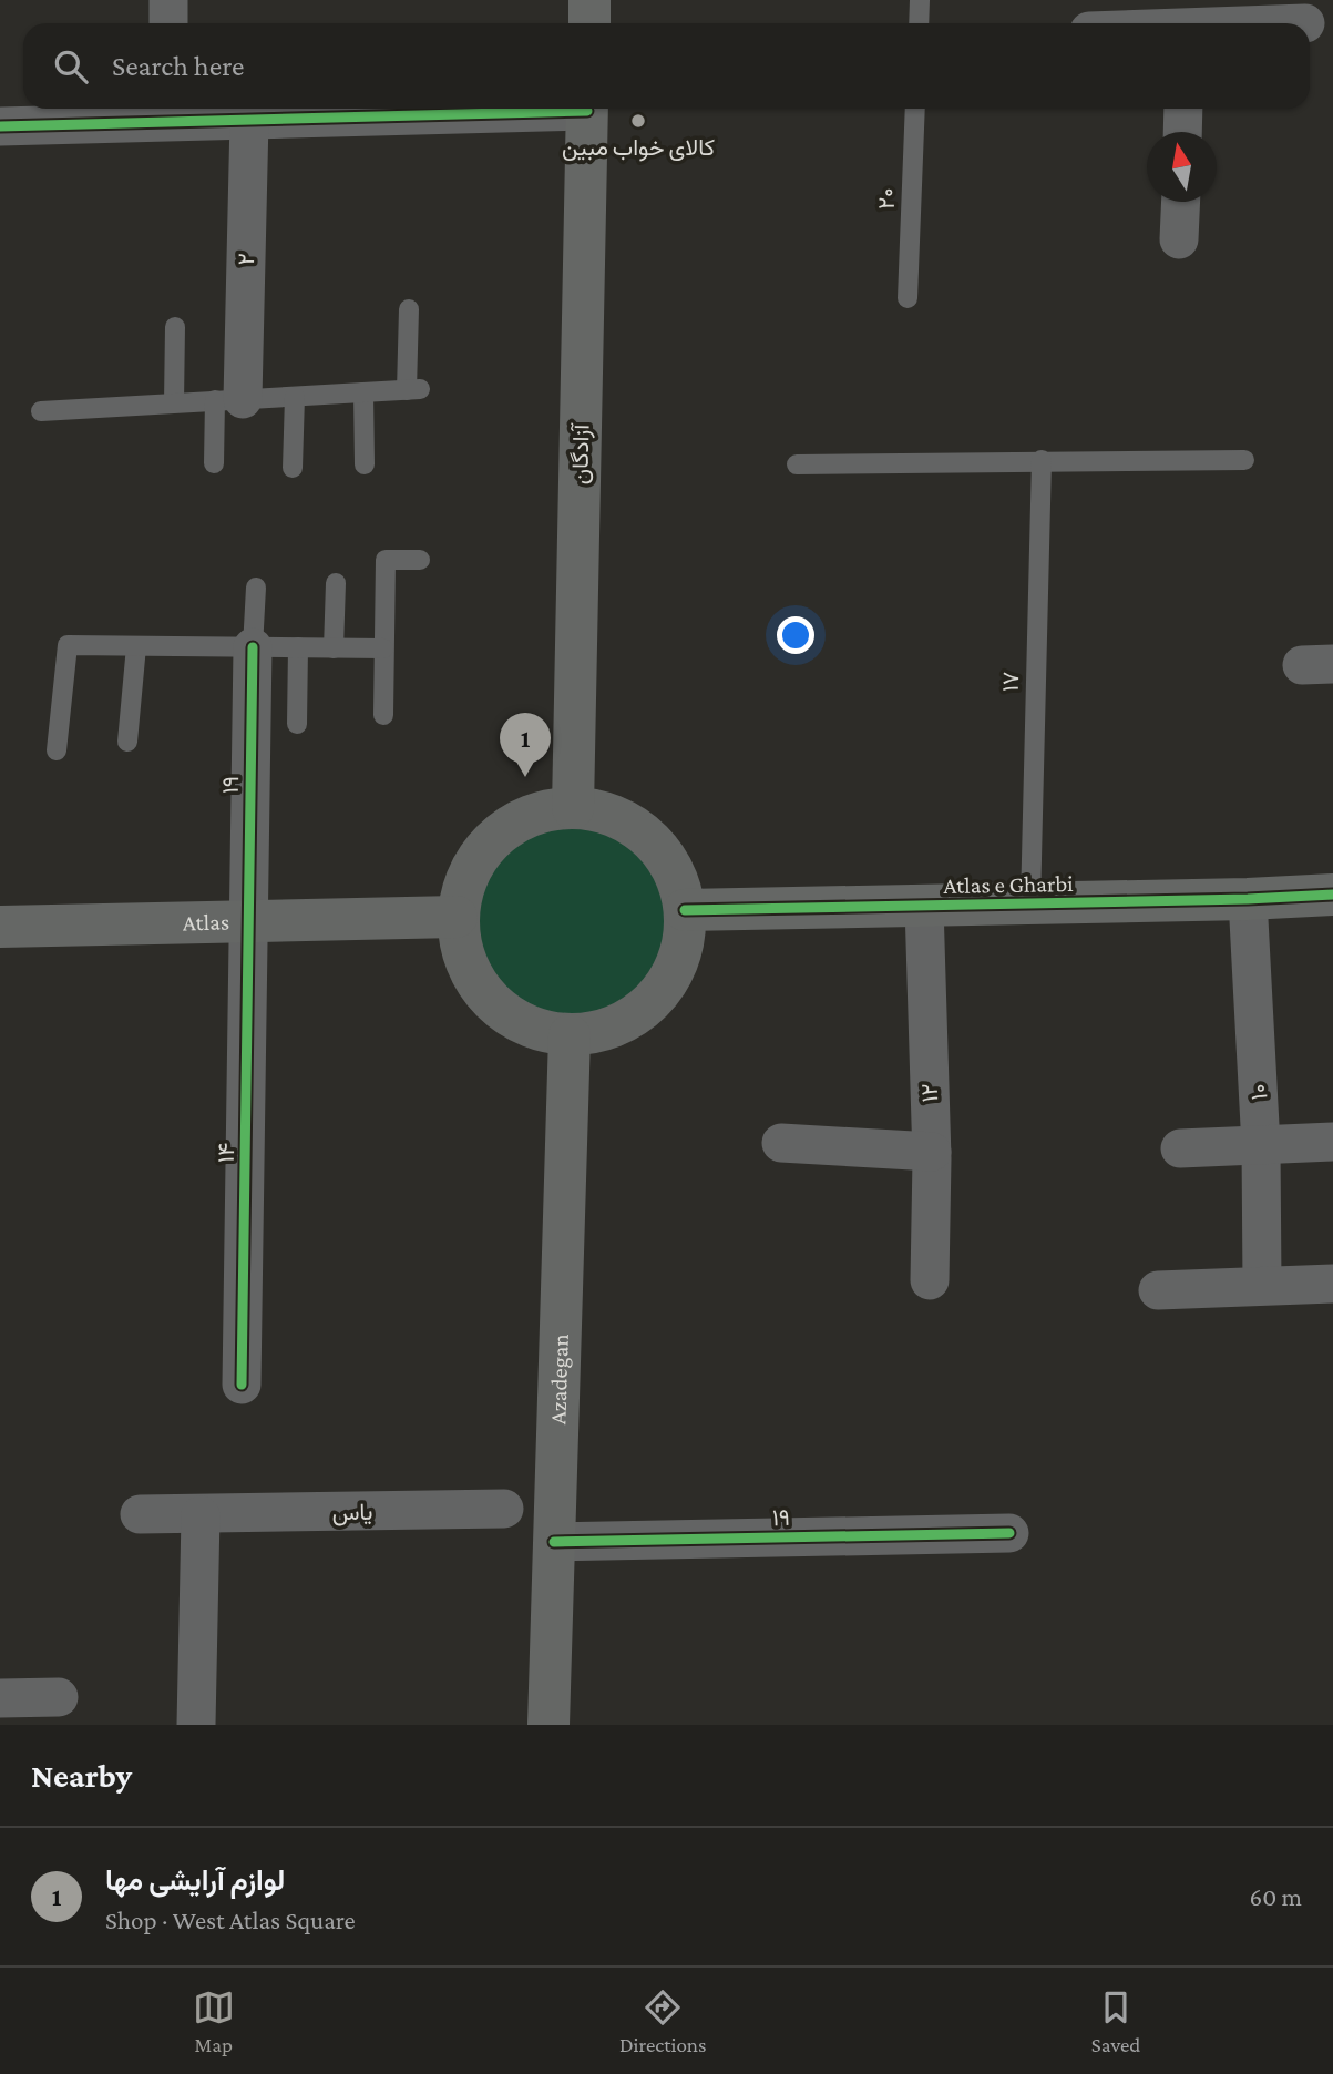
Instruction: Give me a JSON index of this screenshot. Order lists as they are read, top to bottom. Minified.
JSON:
{"streets":{"main road":["آزادگان","Atlas e Gharbi","Atlas","Azadegan"],"street":["۲","۱۹","۱۰","۱۲","۱۴","یاس"],"lane":["۲۰","۱۷"]},"crossings":[["آزادگان","Atlas e Gharbi"],["آزادگان","Atlas"],["آزادگان","Azadegan"],["۱۷","Atlas e Gharbi"],["۱۹","Atlas"],["۱۹","۱۴"],["۱۹","Azadegan"],["Atlas e Gharbi","Atlas"],["Atlas e Gharbi","۱۰"],["Atlas e Gharbi","۱۲"],["Atlas e Gharbi","Azadegan"],["Atlas","۱۴"],["Atlas","Azadegan"]],"places":["کالای خواب مبین"],"north":"top","page":{"search":"Search here","pins":"1","heading":"Nearby","list":[{"mark":"1","name":"لوازم آرایشی مها","note":"Shop · West Atlas Square","value":"60 m"}],"nav":["Map","Directions","Saved"]}}
